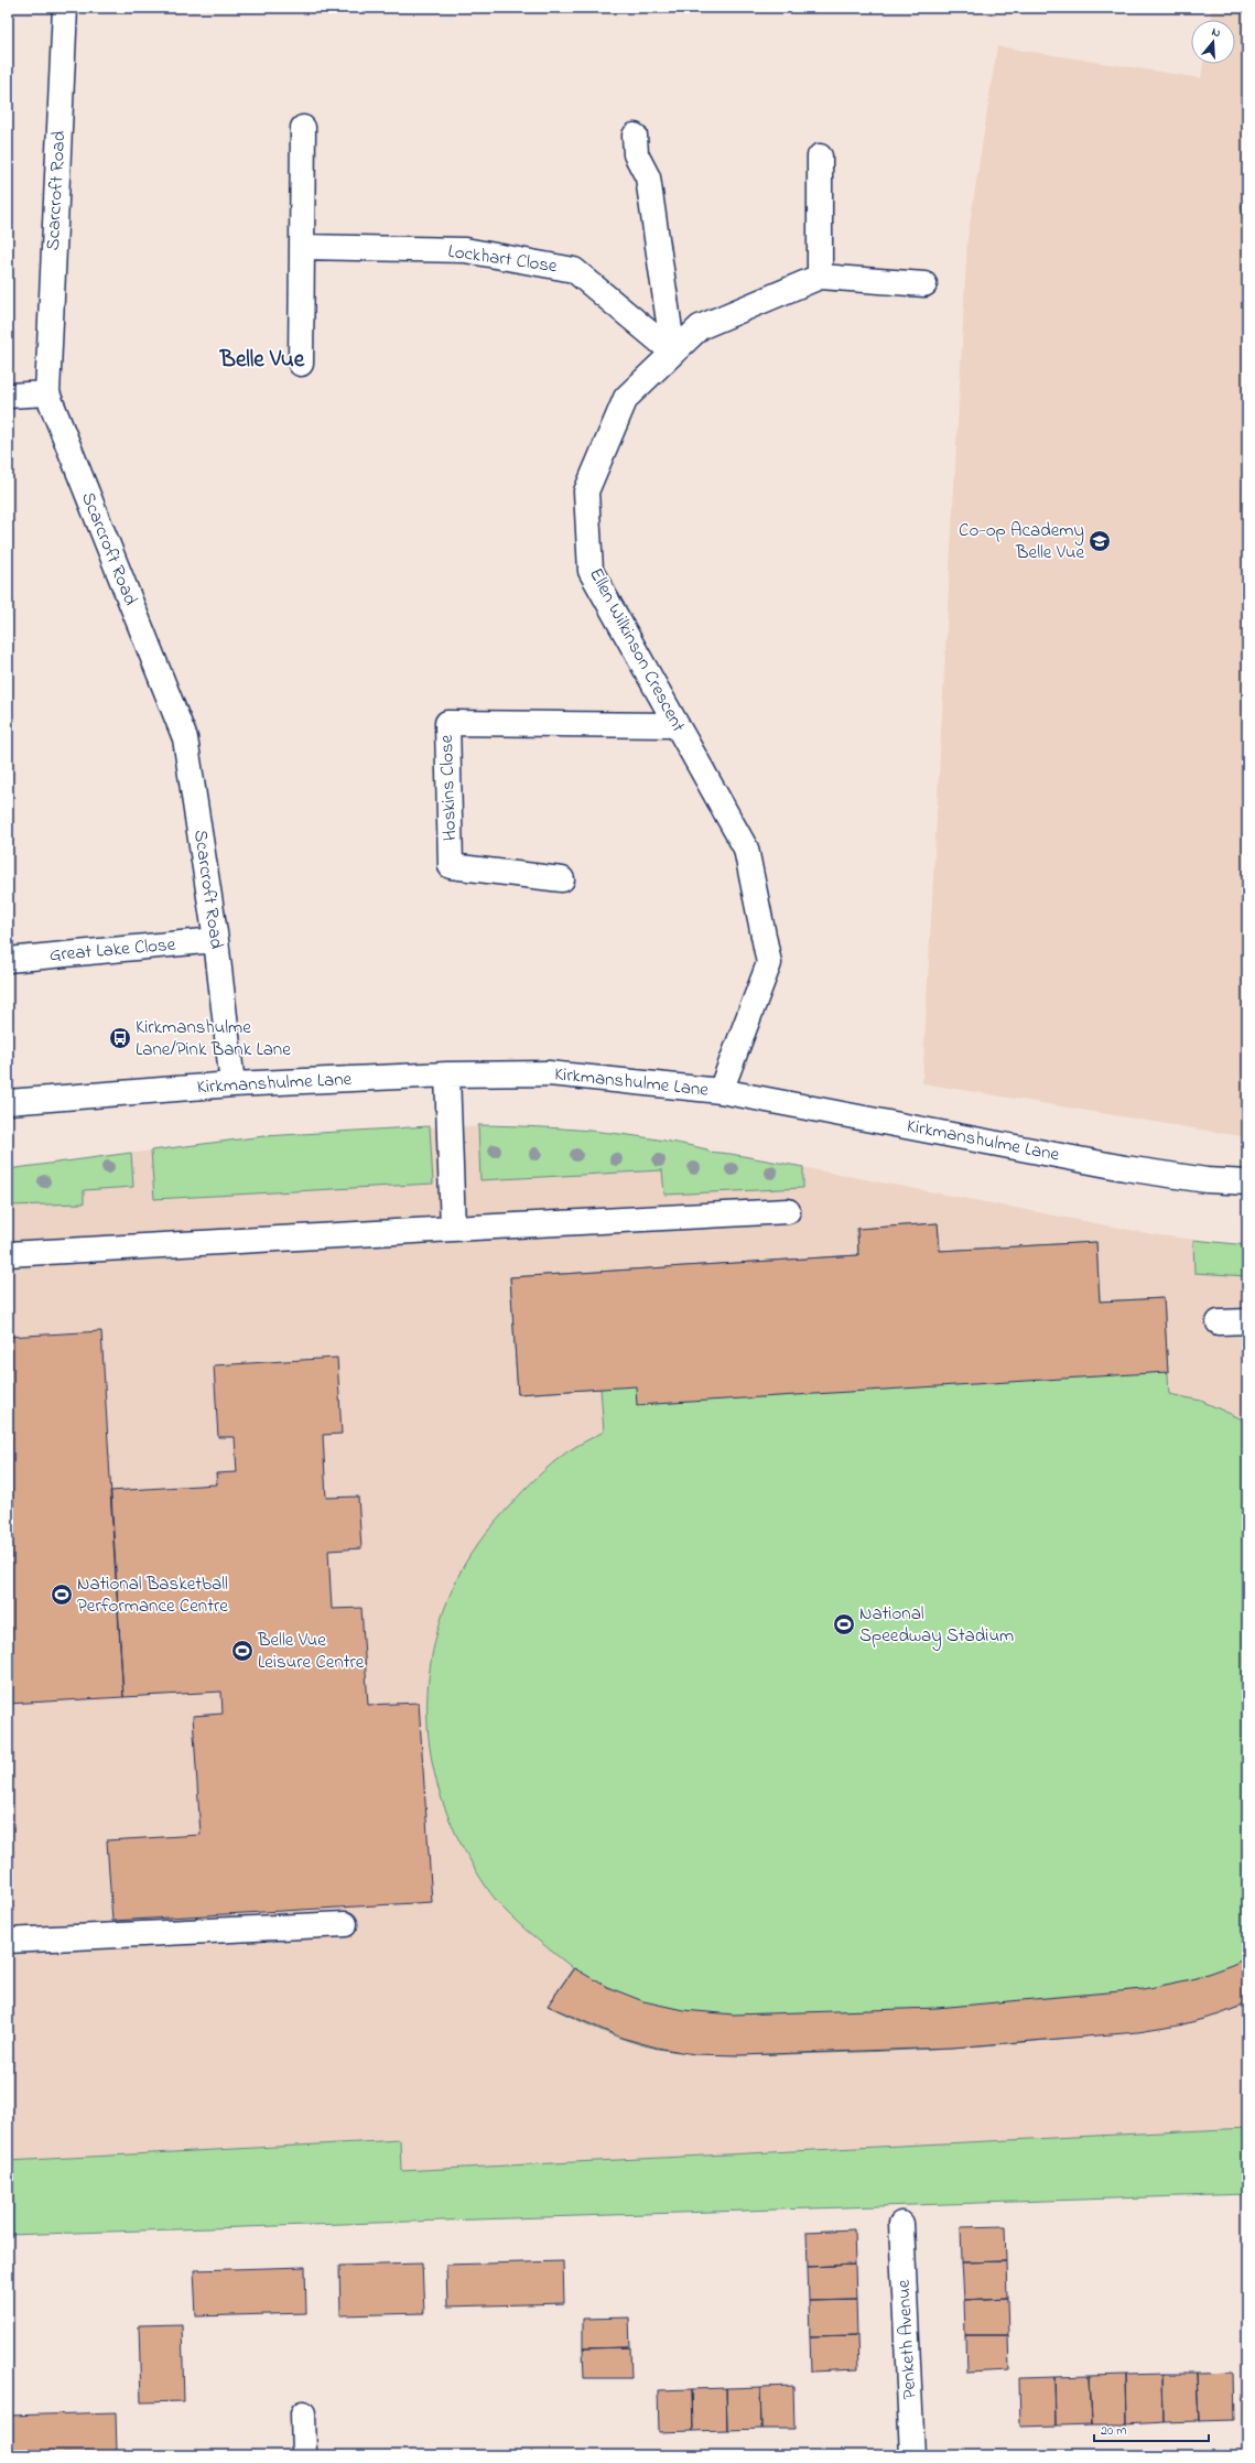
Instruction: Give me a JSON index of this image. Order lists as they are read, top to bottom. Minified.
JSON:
{"streets":{"street":["Scarcroft Road","Lockhart Close","Ellen Wilkinson Crescent","Hoskins Close","Great Lake Close","Kirkmanshulme Lane","Penketh Avenue"]},"crossings":[["Scarcroft Road","Great Lake Close"],["Scarcroft Road","Kirkmanshulme Lane"],["Lockhart Close","Ellen Wilkinson Crescent"],["Ellen Wilkinson Crescent","Hoskins Close"],["Ellen Wilkinson Crescent","Kirkmanshulme Lane"]],"districts":["Belle Vue"],"places":{"school or university":["Co-op Academy Belle Vue"],"bus stop":["Kirkmanshulme Lane/Pink Bank Lane"],"sports":["National Basketball Performance Centre","National Speedway Stadium","Belle Vue Leisure Centre"]},"scale_bar":"20 m","north":"top"}
